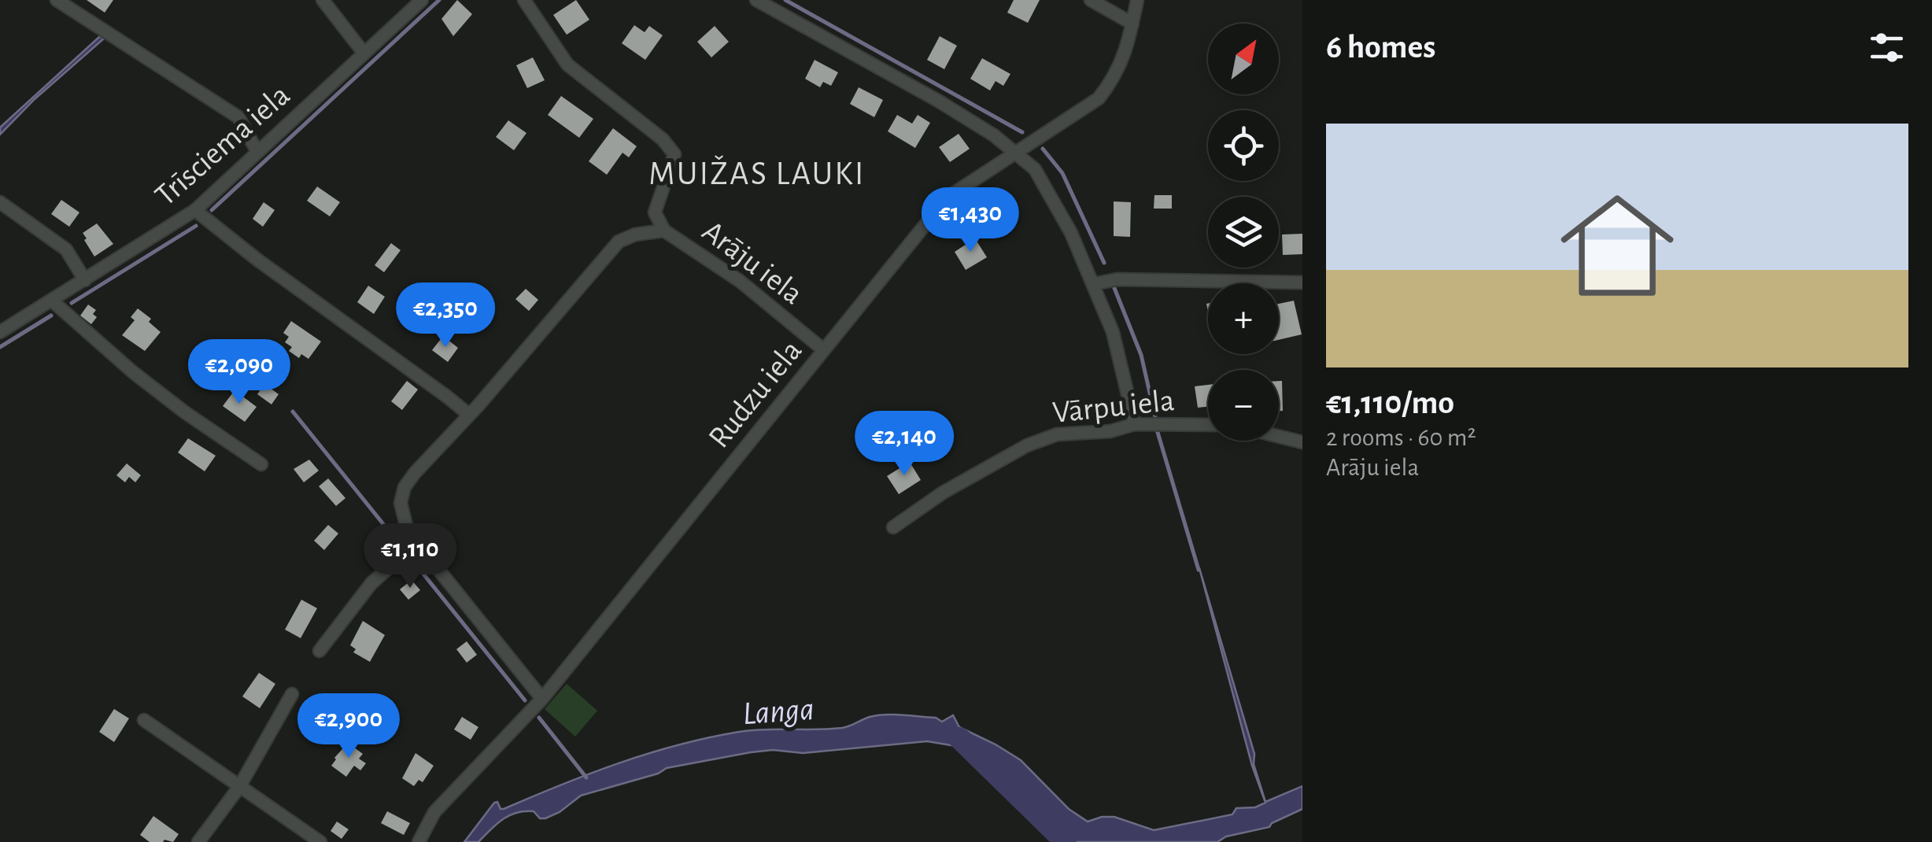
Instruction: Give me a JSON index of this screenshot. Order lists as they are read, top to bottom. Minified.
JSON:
{"streets":{"street":["Trīsciema iela","Arāju iela","Rudzu iela","Vārpu iela"]},"crossings":[["Arāju iela","Rudzu iela"]],"districts":["MUIŽAS LAUKI"],"water":["Langa"],"north":"top right","page":{"heading":"6 homes","map_buttons":["+","−"],"list":[{"name":"€1,110/mo","note":"2 rooms · 60 m² · Arāju iela"}],"price":["€1,430","€2,350","€2,090","€2,140","€1,110","€2,900"]}}
